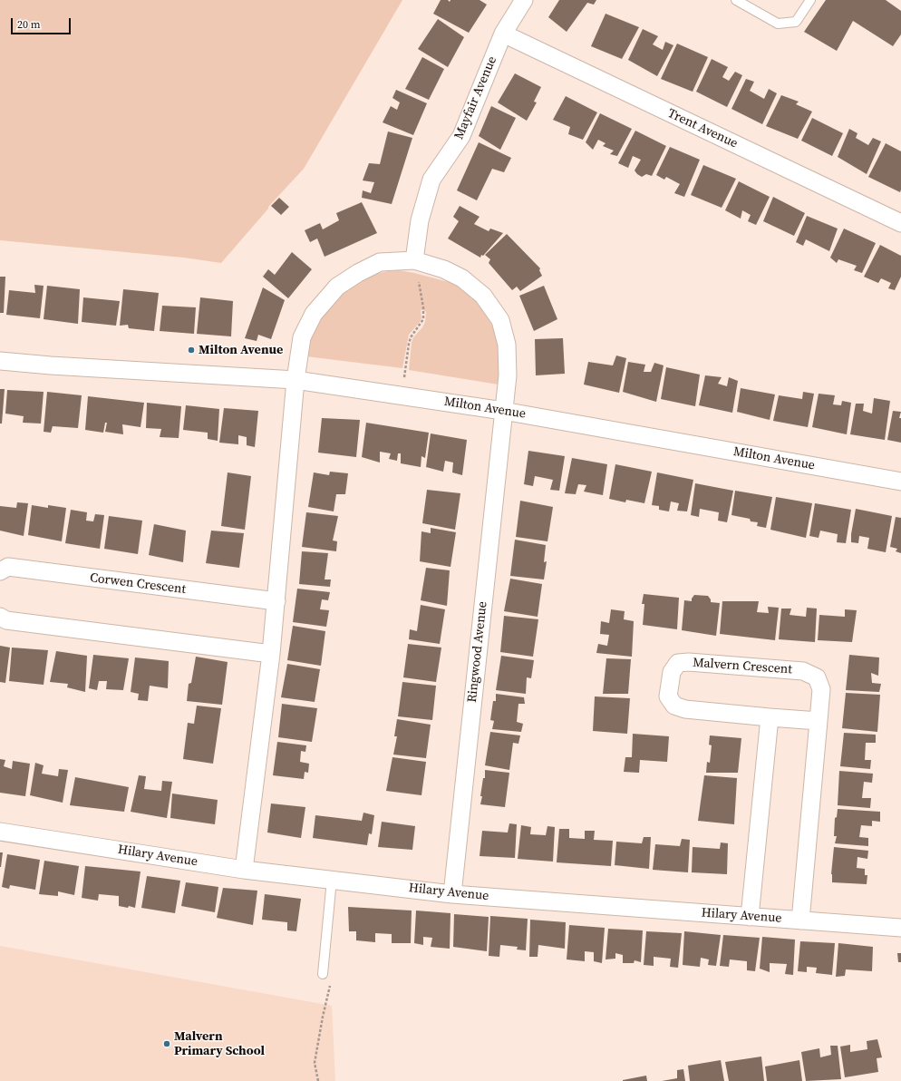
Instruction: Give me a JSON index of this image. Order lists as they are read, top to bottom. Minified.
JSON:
{"streets":{"street":["Mayfair Avenue","Trent Avenue","Milton Avenue","Corwen Crescent","Ringwood Avenue","Malvern Crescent","Hilary Avenue"]},"crossings":[["Mayfair Avenue","Trent Avenue"],["Milton Avenue","Ringwood Avenue"],["Ringwood Avenue","Hilary Avenue"],["Malvern Crescent","Hilary Avenue"]],"places":["Milton Avenue","Malvern Primary School"],"scale_bar":"20 m"}
